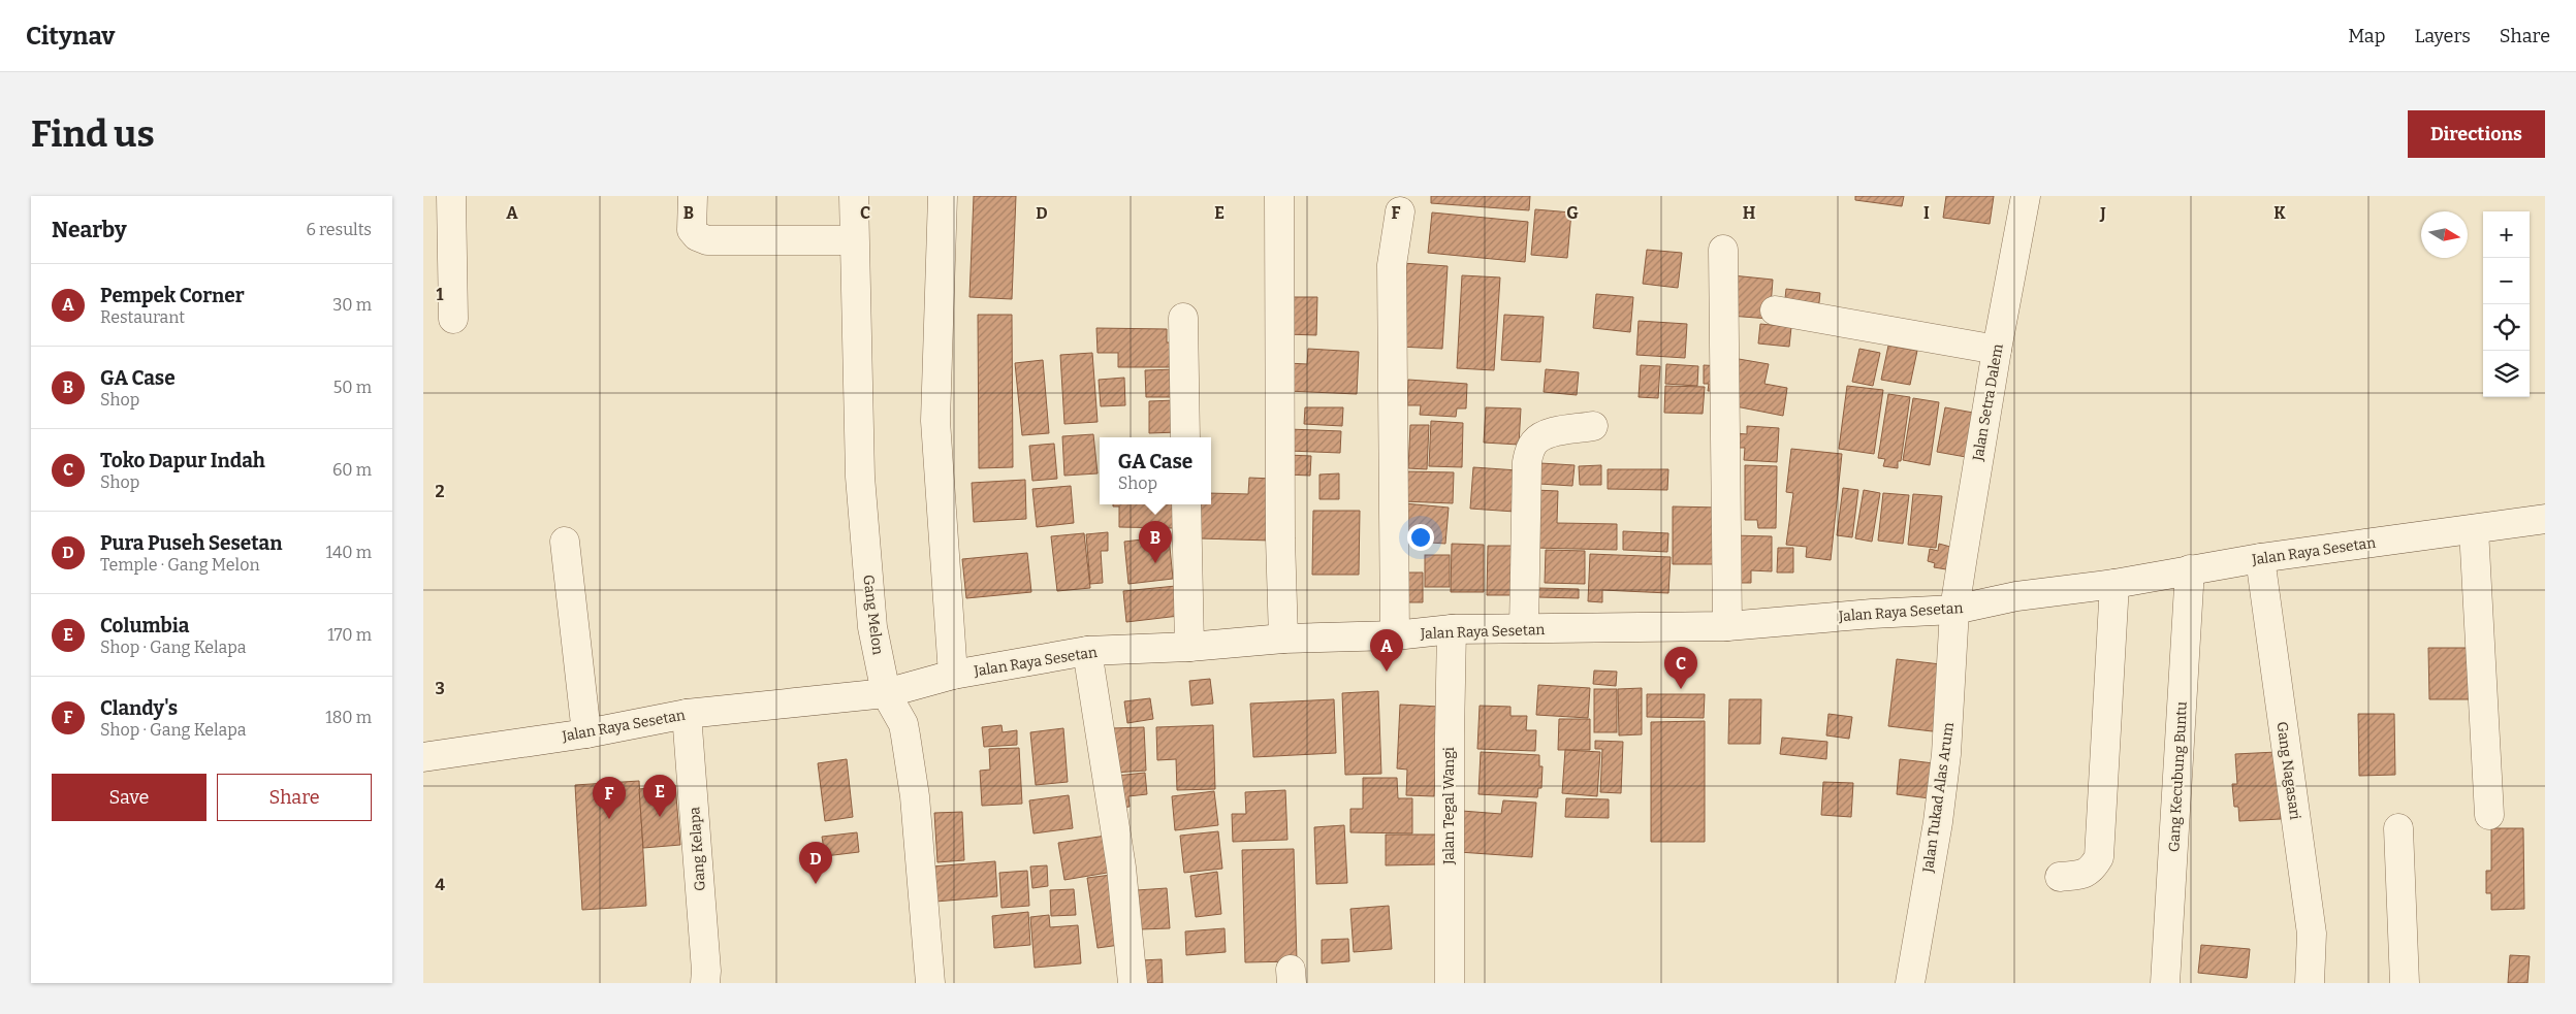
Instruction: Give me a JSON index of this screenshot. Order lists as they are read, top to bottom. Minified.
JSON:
{"streets":{"street":["Jalan Setra Dalem","Jalan Raya Sesetan","Gang Melon","Gang Nagasari","Gang Kecubung Buntu","Jalan Tukad Alas Arum","Jalan Tegal Wangi","Gang Kelapa"]},"crossings":[["Jalan Setra Dalem","Jalan Raya Sesetan"],["Jalan Setra Dalem","Jalan Tukad Alas Arum"],["Jalan Raya Sesetan","Gang Melon"],["Jalan Raya Sesetan","Gang Nagasari"],["Jalan Raya Sesetan","Gang Kecubung Buntu"],["Jalan Raya Sesetan","Jalan Tukad Alas Arum"],["Jalan Raya Sesetan","Jalan Tegal Wangi"],["Jalan Raya Sesetan","Gang Kelapa"]],"north":"right","page":{"header":"Citynav","nav":["Map","Layers","Share"],"buttons":["Directions",["Save","Share"]],"title":"Find us","heading":["Nearby","6 results"],"map_buttons":["+","−"],"list":[{"mark":"A","name":"Pempek Corner","note":"Restaurant","value":"30 m"},{"mark":"B","name":"GA Case","note":"Shop","value":"50 m"},{"mark":"C","name":"Toko Dapur Indah","note":"Shop","value":"60 m"},{"mark":"D","name":"Pura Puseh Sesetan","note":"Temple · Gang Melon","value":"140 m"},{"mark":"E","name":"Columbia","note":"Shop · Gang Kelapa","value":"170 m"},{"mark":"F","name":"Clandy's","note":"Shop · Gang Kelapa","value":"180 m"}],"popup":["GA Case","Shop"],"pins":["B","A","C","E","F","D"]},"grid":{"columns":["A","B","C","D","E","F","G","H","I","J","K"],"rows":["1","2","3","4"]}}
